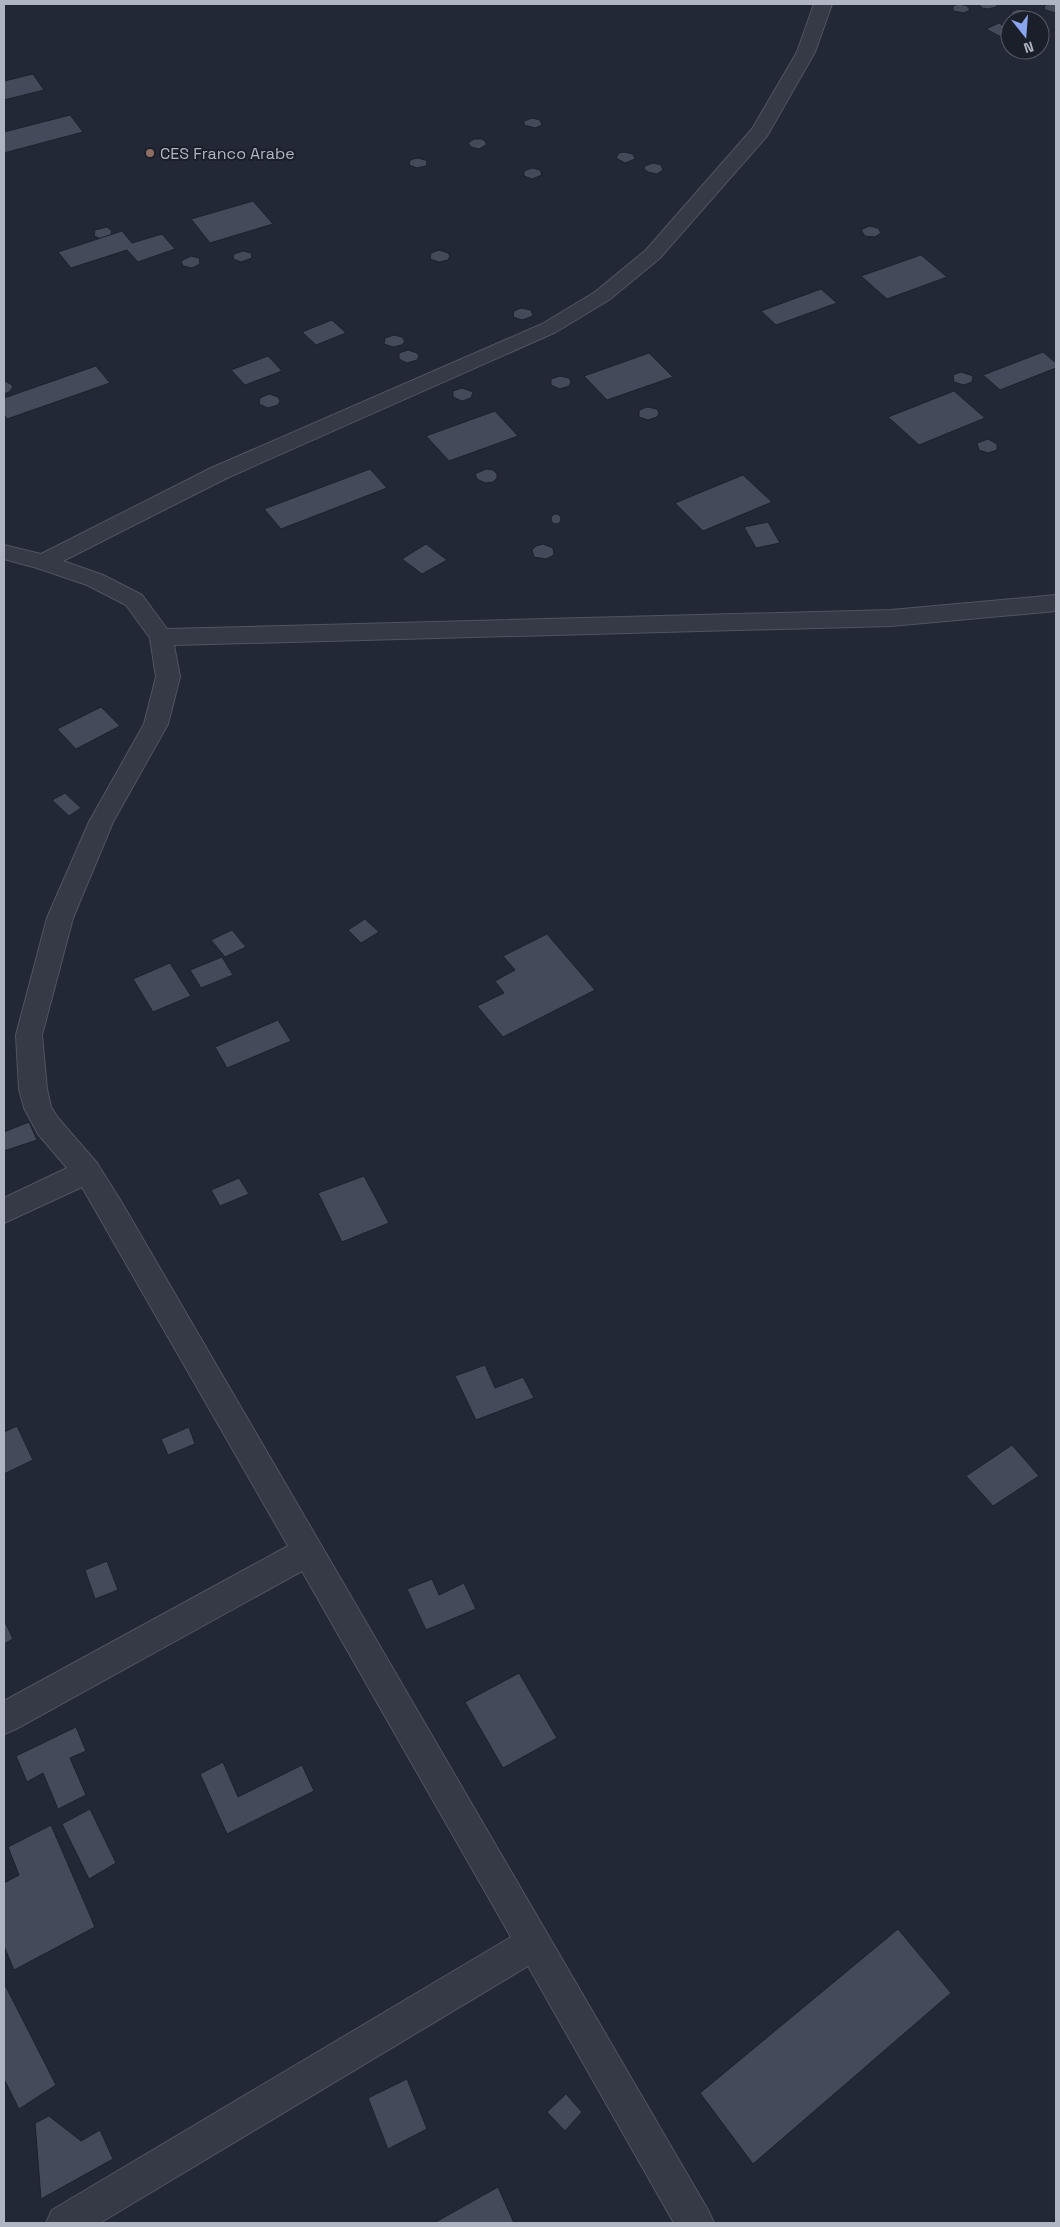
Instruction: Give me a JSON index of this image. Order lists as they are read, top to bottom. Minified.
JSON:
{"places":["CES Franco Arabe"],"north":"bottom"}
